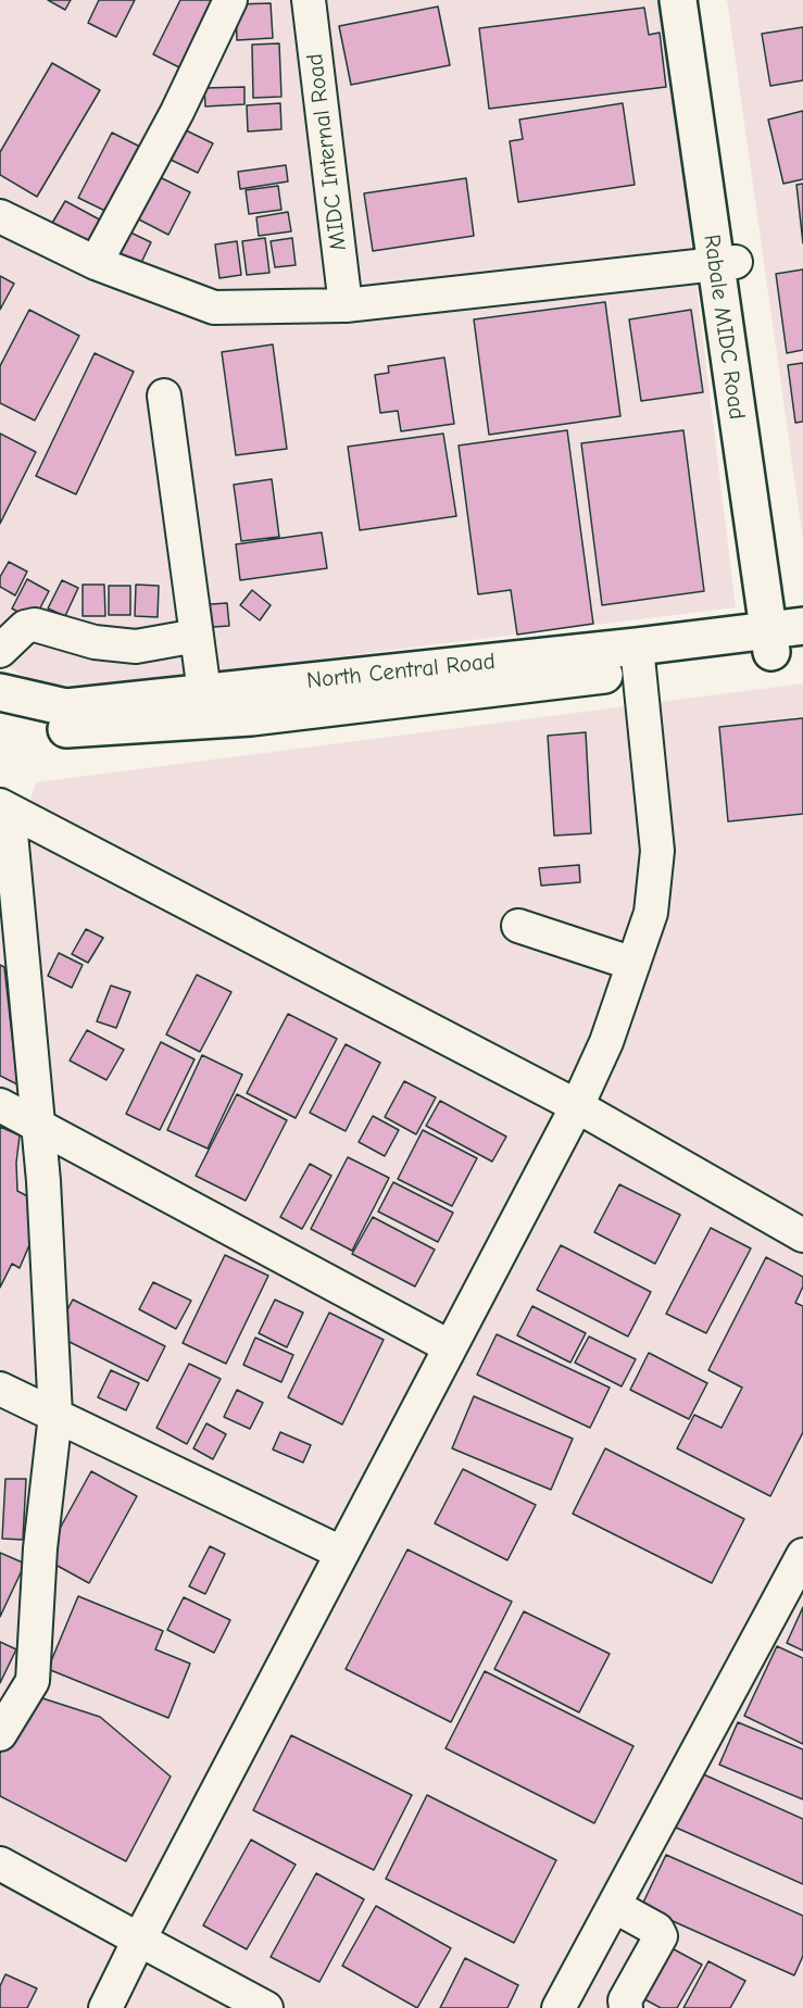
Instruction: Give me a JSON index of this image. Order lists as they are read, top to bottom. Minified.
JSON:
{"streets":{"main road":["Rabale MIDC Road","North Central Road"],"street":["MIDC Internal Road"]},"crossings":[["Rabale MIDC Road","North Central Road"]]}
